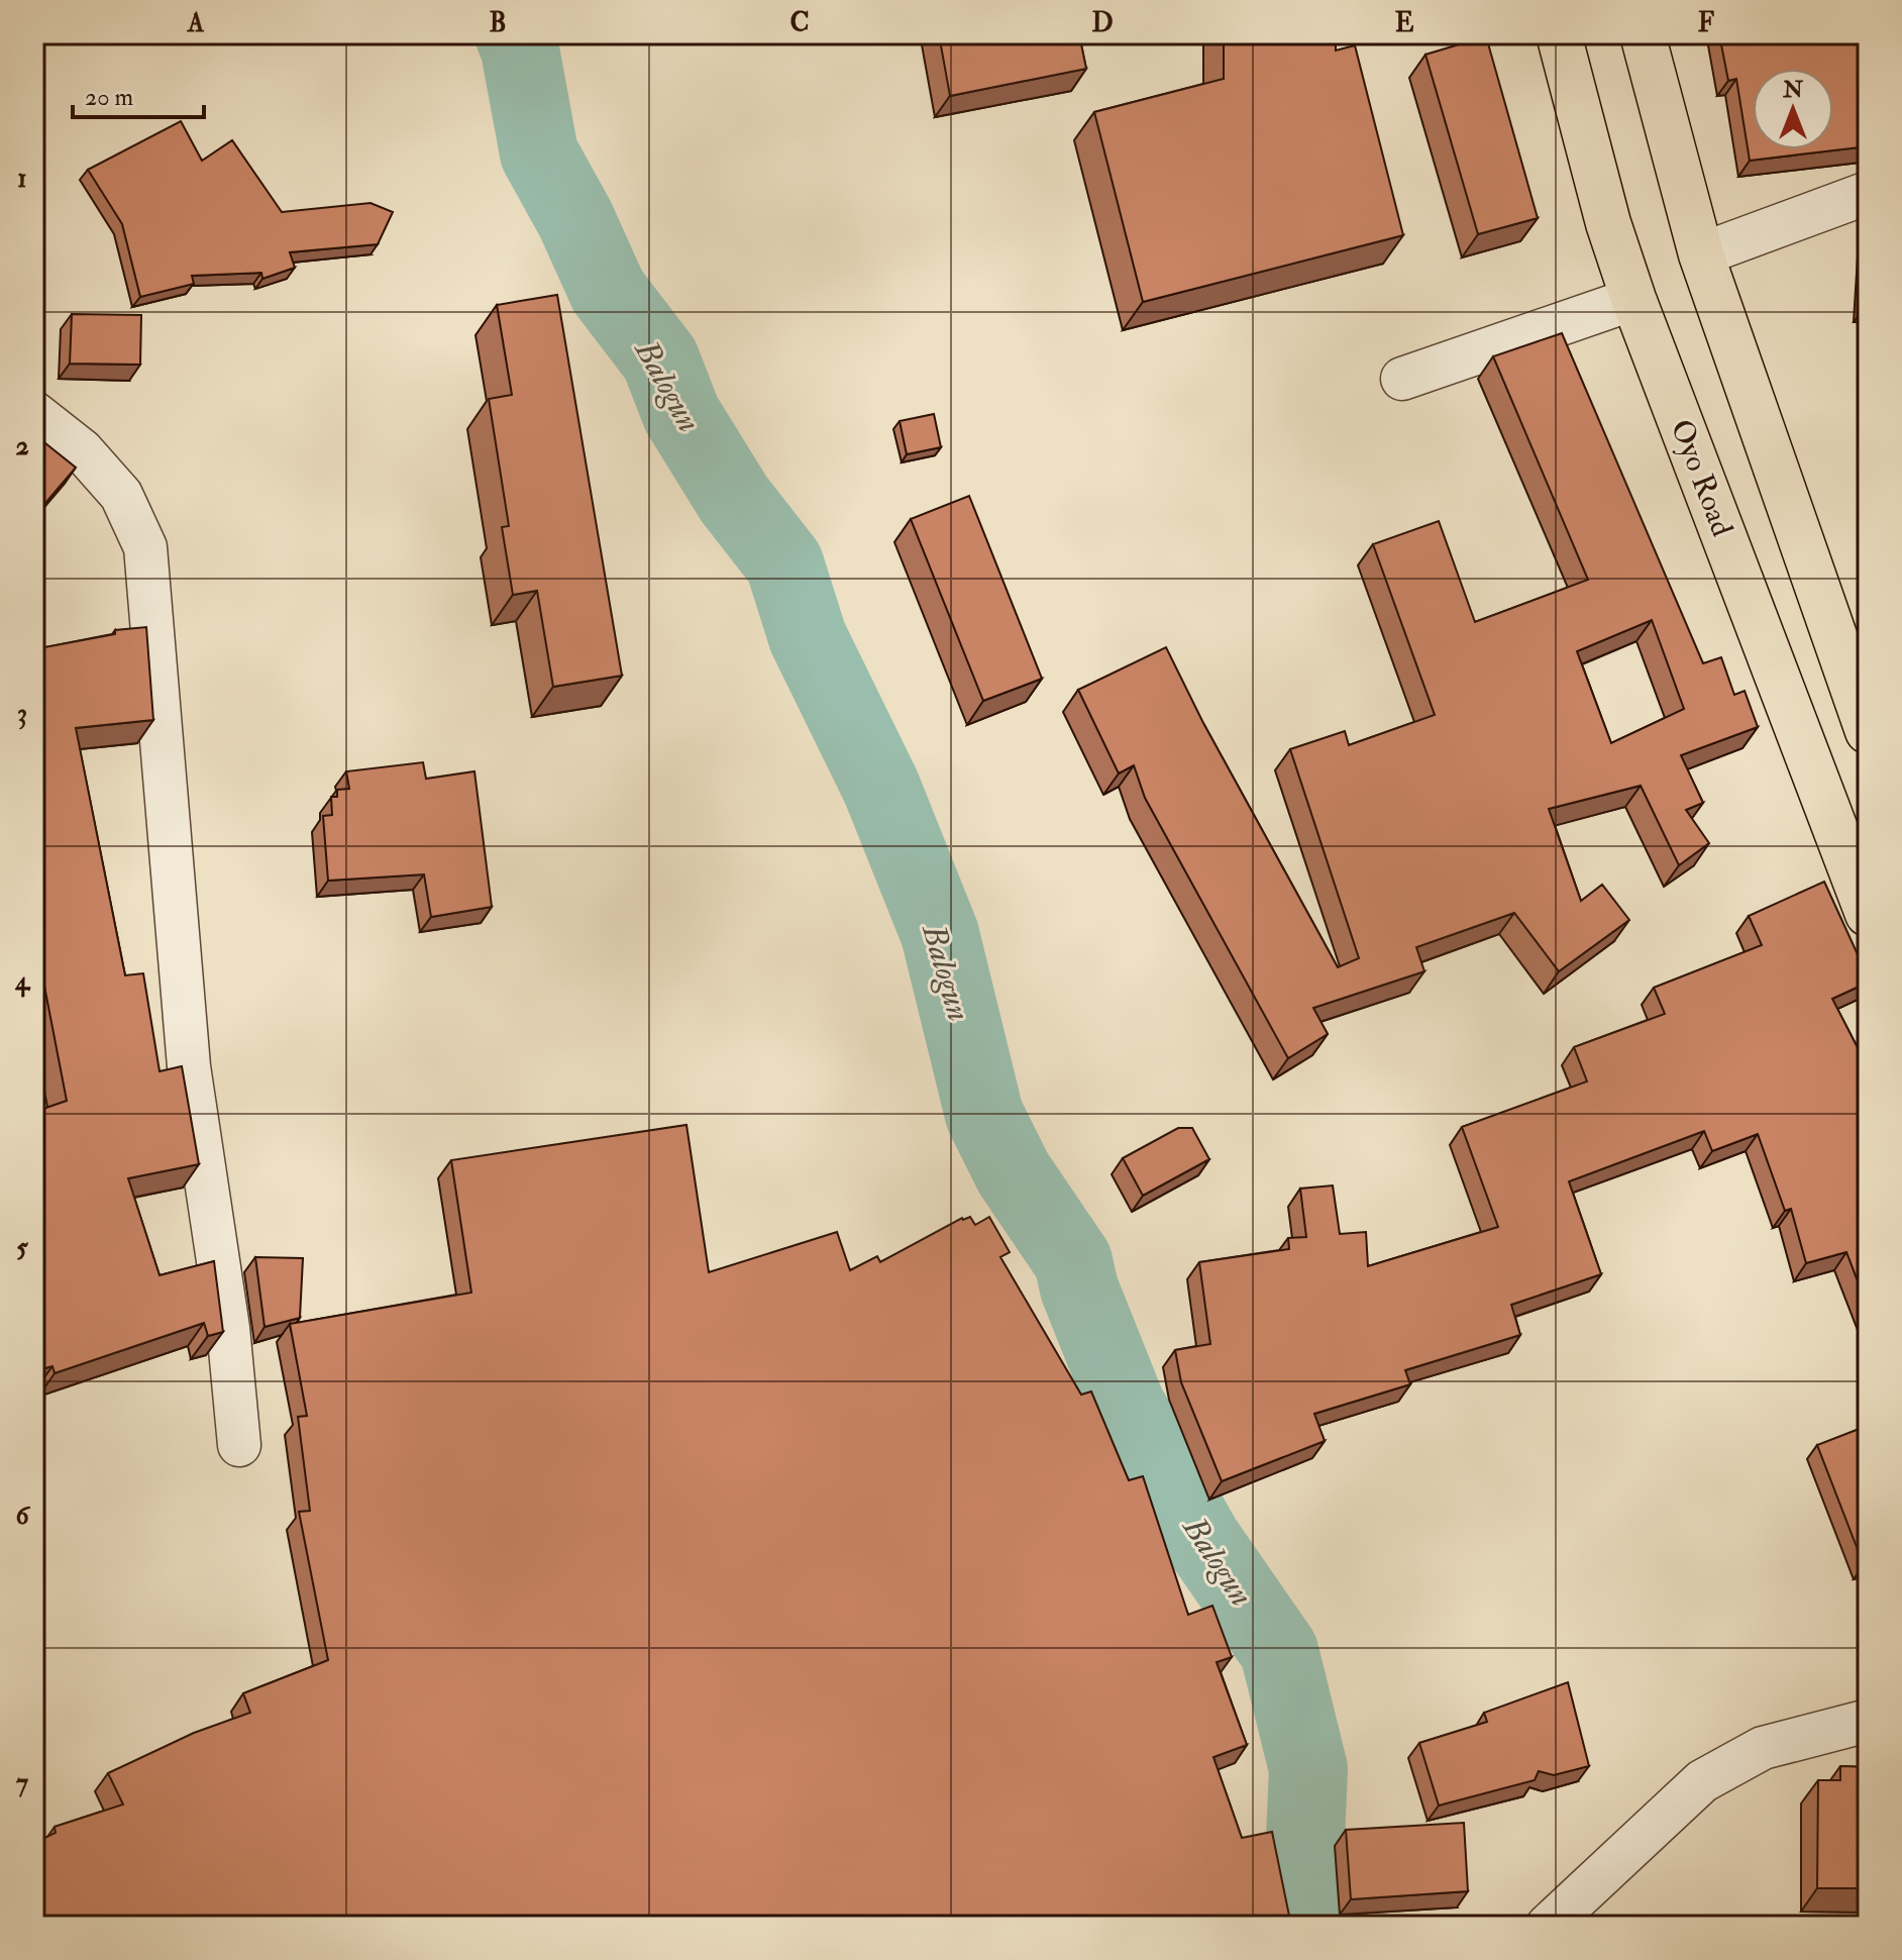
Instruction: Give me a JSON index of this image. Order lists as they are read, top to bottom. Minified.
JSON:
{"streets":{"main road":["Oyo Road"]},"water":["Balogun"],"scale_bar":"20 m","north":"top","grid":{"columns":["A","B","C","D","E","F"],"rows":["1","2","3","4","5","6","7"]}}
